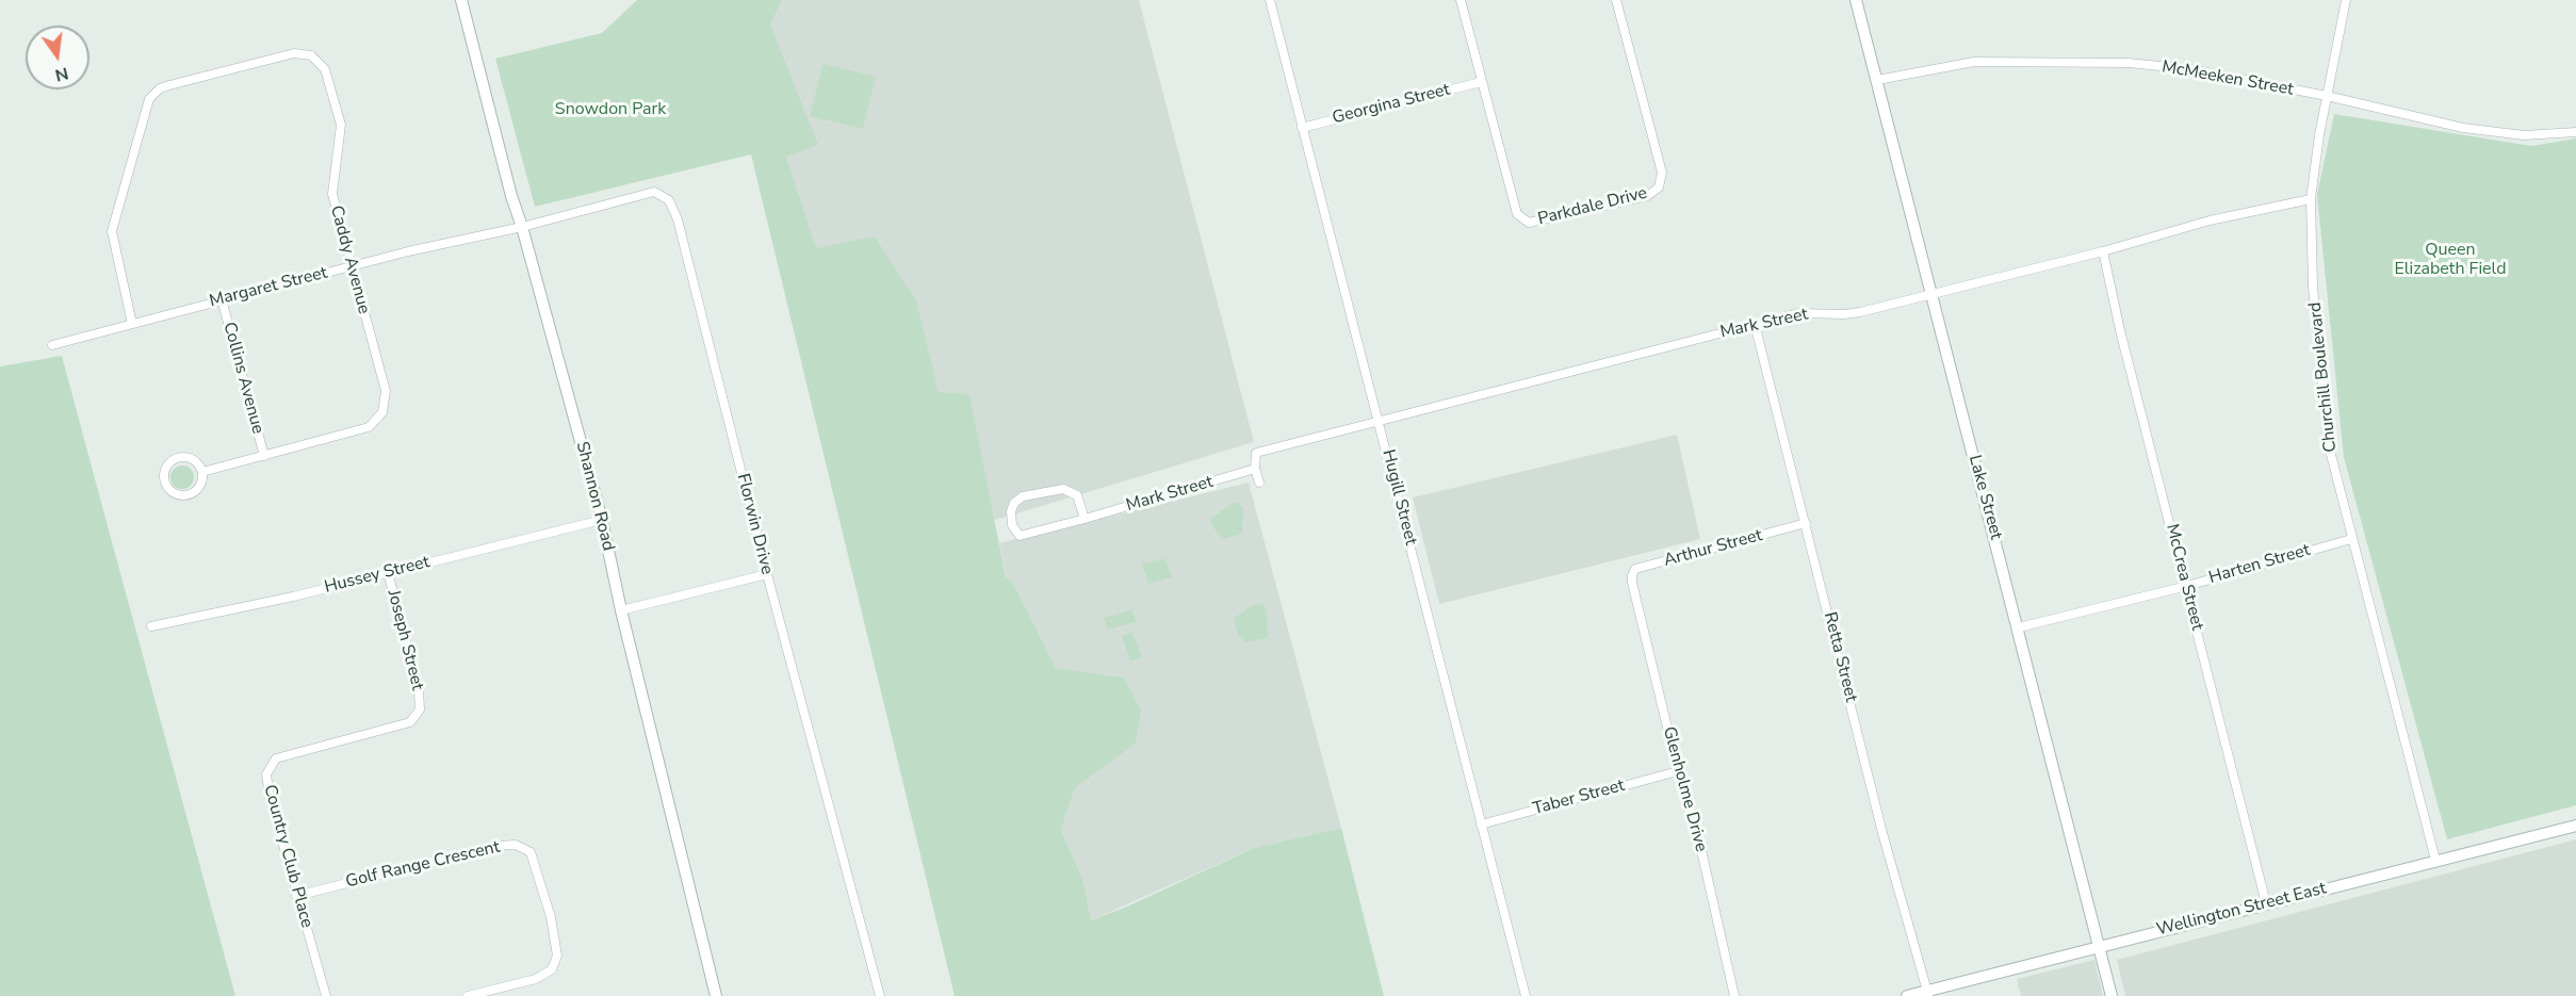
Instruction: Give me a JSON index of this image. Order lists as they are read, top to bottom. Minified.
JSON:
{"streets":{"street":["McMeeken Street","Georgina Street","Parkdale Drive","Caddy Avenue","Margaret Street","Mark Street","Churchill Boulevard","Collins Avenue","Shannon Road","Hugill Street","Lake Street","Florwin Drive","Arthur Street","Harten Street","Hussey Street","McCrea Street","Joseph Street","Retta Street","Glenholme Drive","Taber Street","Country Club Place","Golf Range Crescent","Wellington Street East"]},"crossings":[["McMeeken Street","Churchill Boulevard"],["McMeeken Street","Lake Street"],["Georgina Street","Parkdale Drive"],["Georgina Street","Hugill Street"],["Caddy Avenue","Margaret Street"],["Caddy Avenue","Collins Avenue"],["Margaret Street","Collins Avenue"],["Margaret Street","Shannon Road"],["Margaret Street","Florwin Drive"],["Mark Street","Churchill Boulevard"],["Mark Street","Hugill Street"],["Mark Street","Lake Street"],["Mark Street","McCrea Street"],["Mark Street","Retta Street"],["Churchill Boulevard","Harten Street"],["Churchill Boulevard","Wellington Street East"],["Shannon Road","Florwin Drive"],["Shannon Road","Hussey Street"],["Hugill Street","Taber Street"],["Lake Street","Harten Street"],["Lake Street","Wellington Street East"],["Arthur Street","Retta Street"],["Arthur Street","Glenholme Drive"],["Harten Street","McCrea Street"],["Hussey Street","Joseph Street"],["McCrea Street","Wellington Street East"],["Joseph Street","Country Club Place"],["Retta Street","Wellington Street East"],["Glenholme Drive","Taber Street"],["Country Club Place","Golf Range Crescent"]],"parks":["Snowdon Park","Queen Elizabeth Field"],"north":"bottom"}
